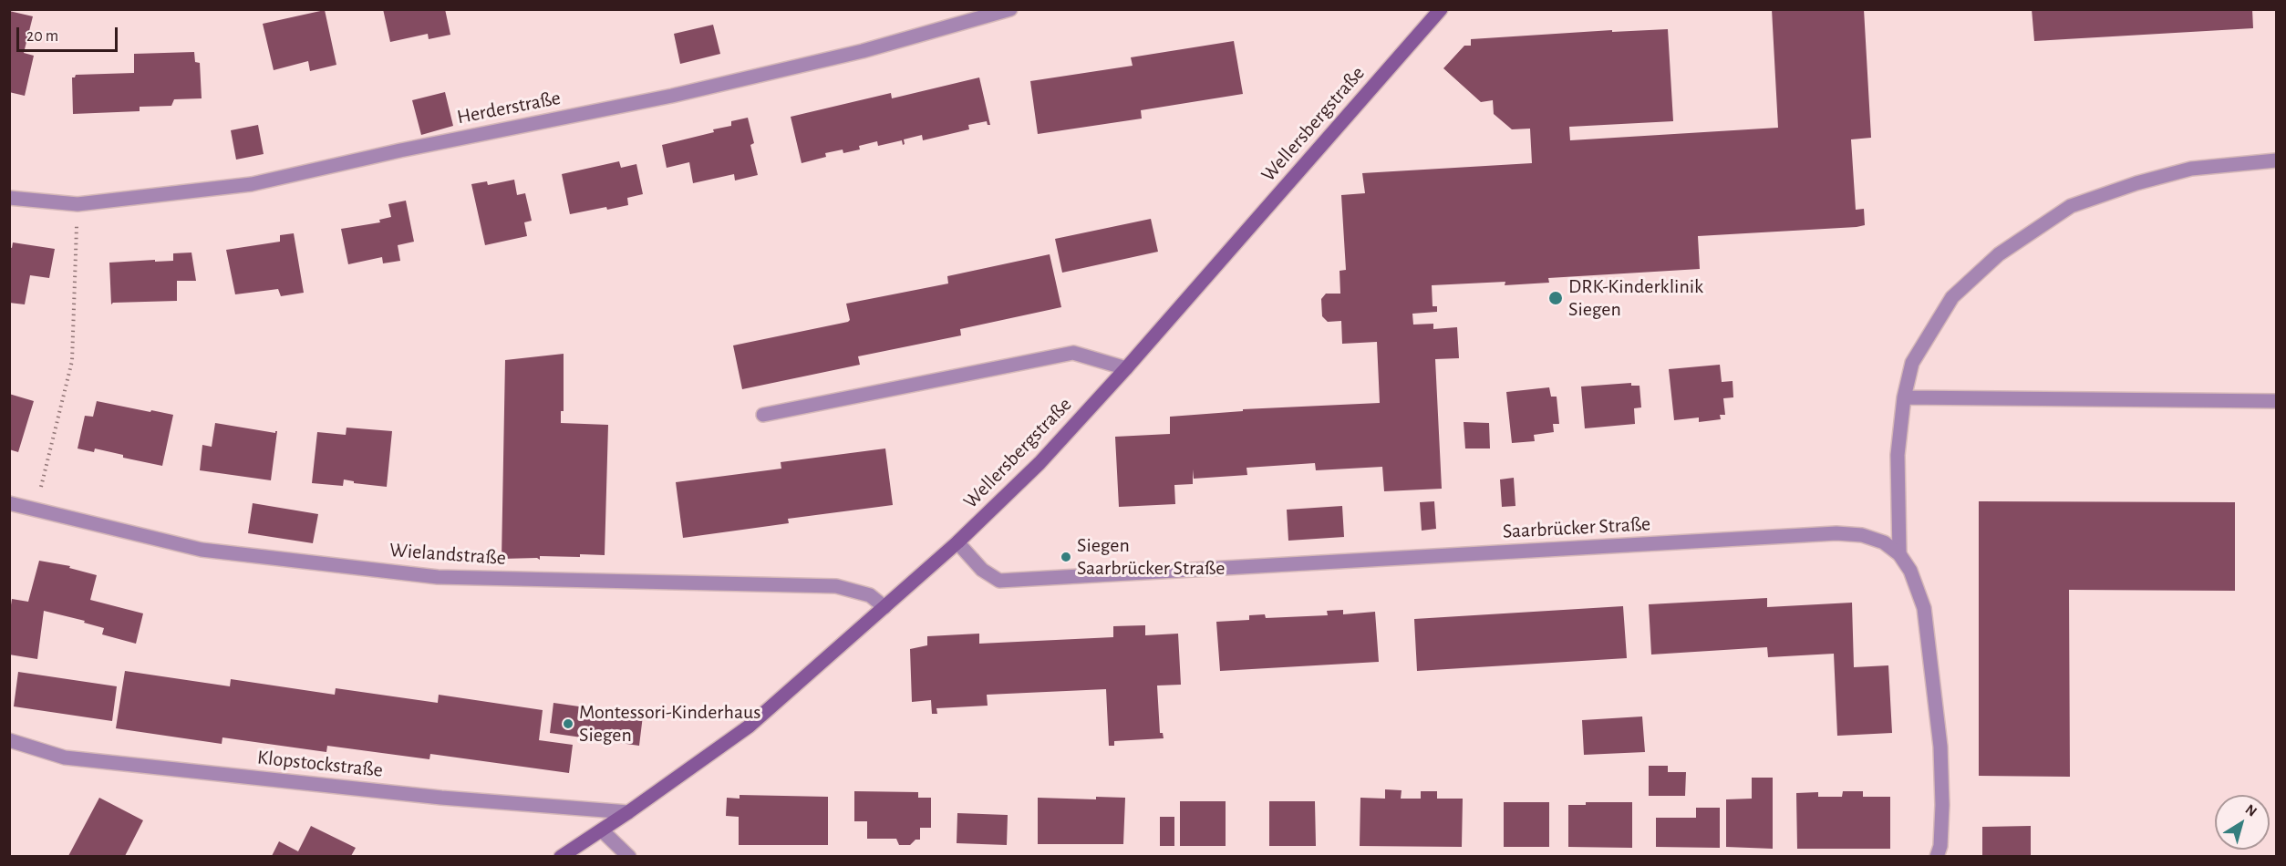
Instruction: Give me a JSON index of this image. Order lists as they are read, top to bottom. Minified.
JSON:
{"streets":{"street":["Herderstraße","Wellersbergstraße","Saarbrücker Straße","Wielandstraße","Klopstockstraße"]},"crossings":[["Wellersbergstraße","Saarbrücker Straße"],["Wellersbergstraße","Wielandstraße"],["Wellersbergstraße","Klopstockstraße"]],"places":["DRK-Kinderklinik Siegen","Siegen Saarbrücker Straße","Montessori-Kinderhaus Siegen"],"scale_bar":"20 m","north":"top right"}
